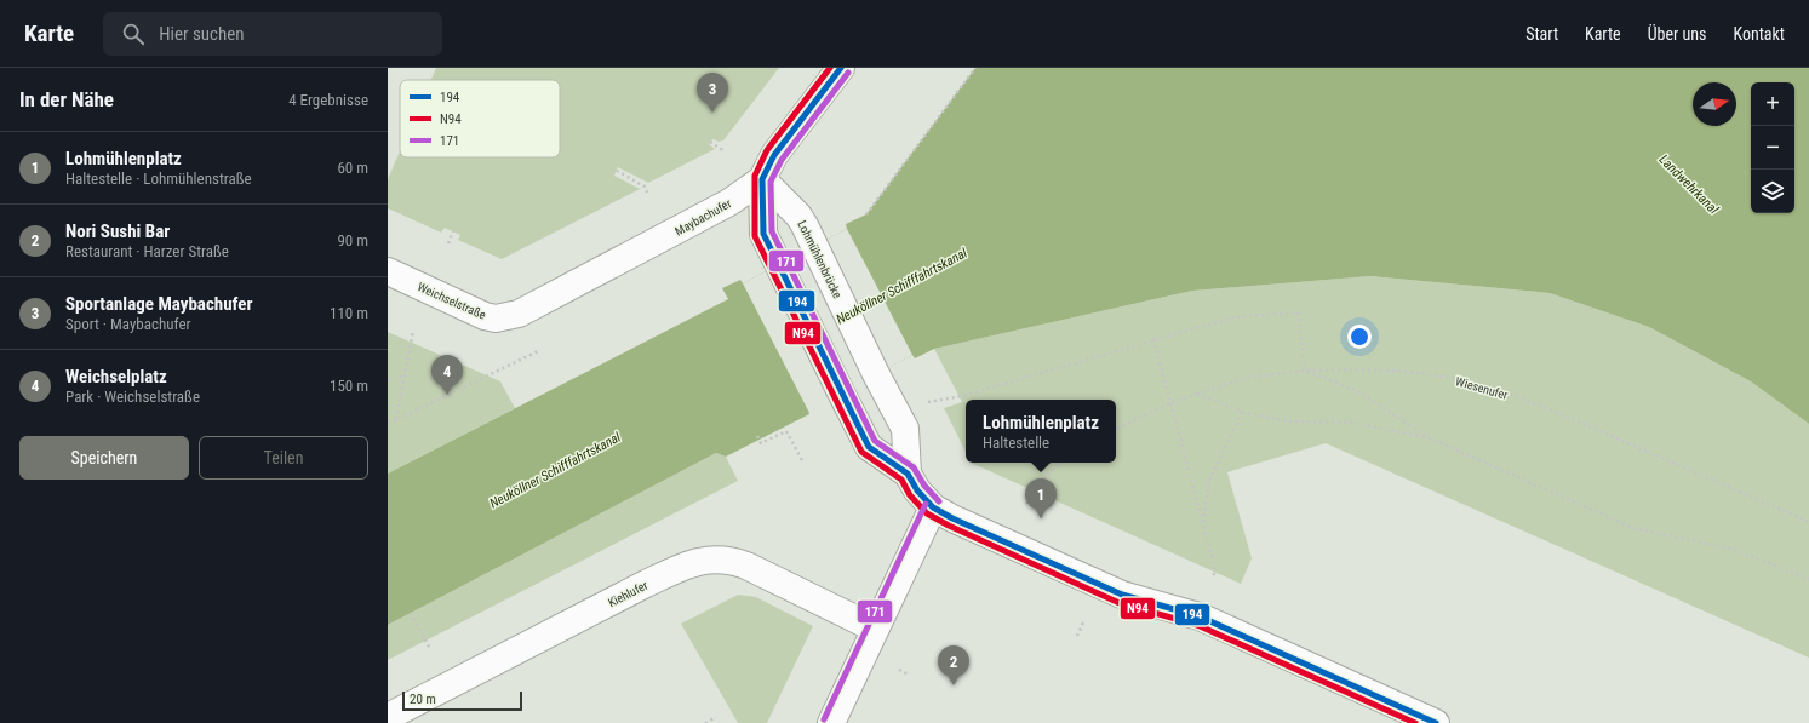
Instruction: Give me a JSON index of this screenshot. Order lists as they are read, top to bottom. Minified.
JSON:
{"streets":{"street":["Maybachufer","Lohmühlenbrücke","Weichselstraße","Kiehlufer"],"path":["Wiesenufer"]},"crossings":[["Maybachufer","Lohmühlenbrücke"],["Maybachufer","Weichselstraße"]],"water":["Landwehrkanal","Neuköllner Schifffahrtskanal"],"lines":["transit line 194","transit line N94","transit line 171"],"legend":["194","N94","171"],"scale_bar":"20 m","north":"right","page":{"header":"Karte","search":"Hier suchen","nav":["Start","Karte","Über uns","Kontakt"],"heading":["In der Nähe","4 Ergebnisse"],"pins":["3","4","1","2"],"map_buttons":["+","−"],"list":[{"mark":"1","name":"Lohmühlenplatz","note":"Haltestelle · Lohmühlenstraße","value":"60 m"},{"mark":"2","name":"Nori Sushi Bar","note":"Restaurant · Harzer Straße","value":"90 m"},{"mark":"3","name":"Sportanlage Maybachufer","note":"Sport · Maybachufer","value":"110 m"},{"mark":"4","name":"Weichselplatz","note":"Park · Weichselstraße","value":"150 m"}],"popup":["Lohmühlenplatz","Haltestelle"],"buttons":["Speichern","Teilen"],"scale":"20 m"}}
